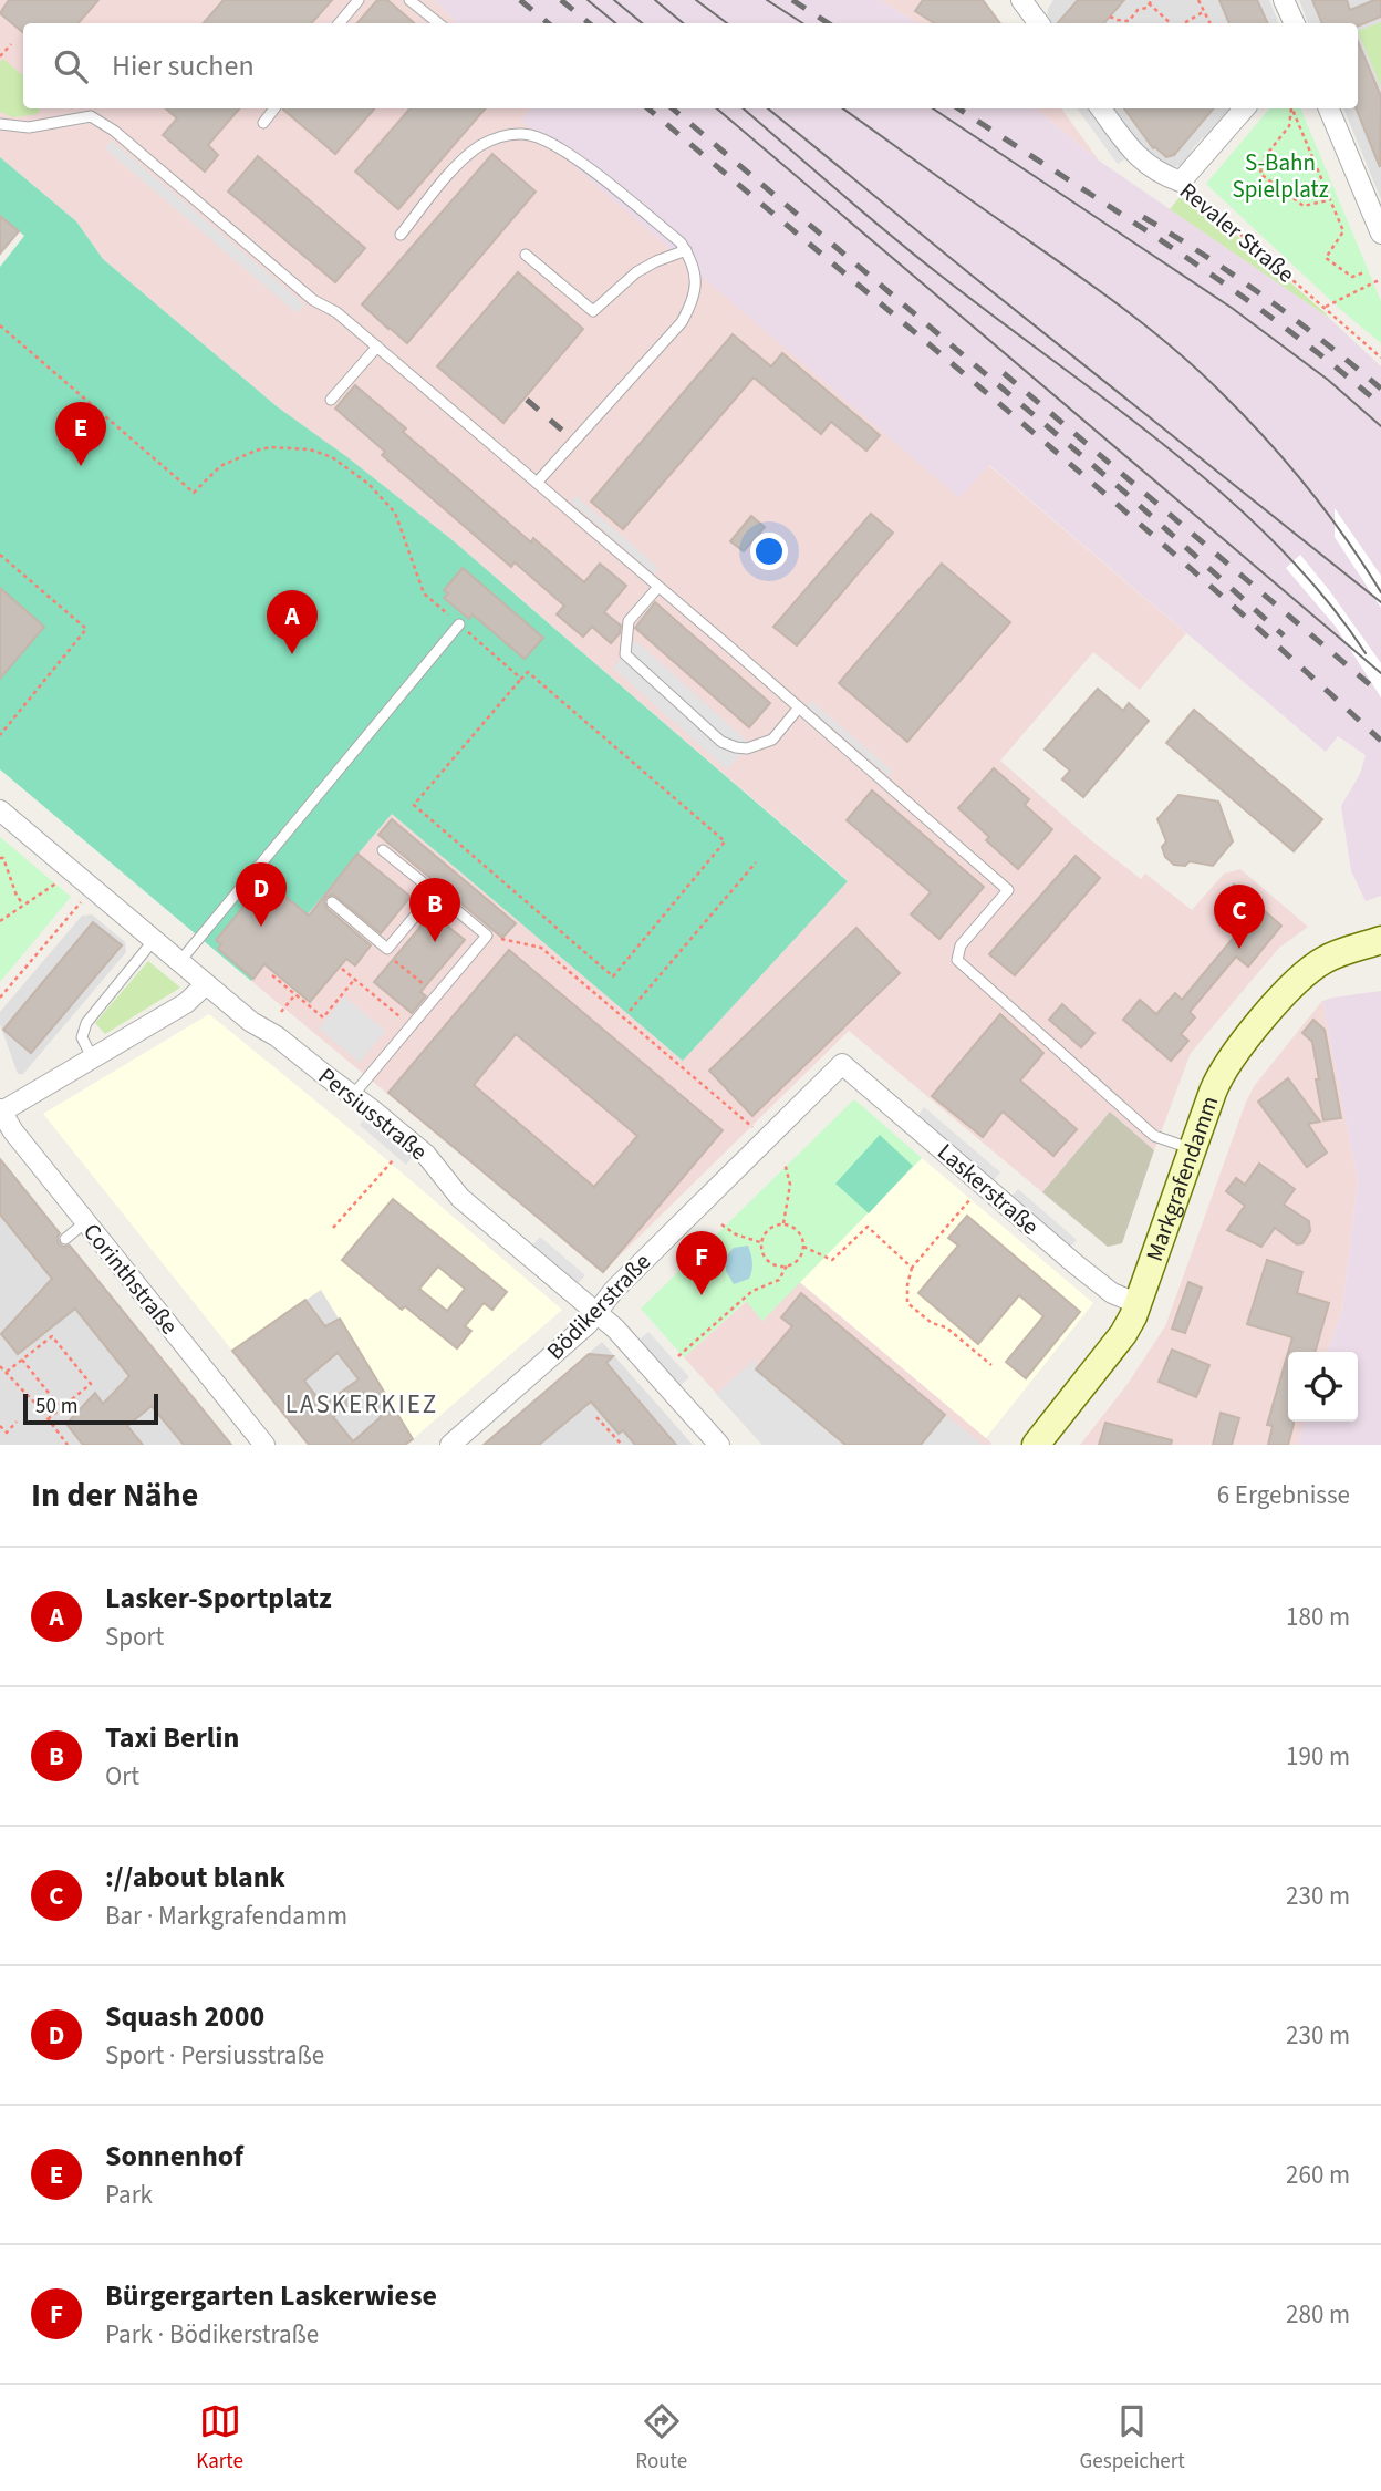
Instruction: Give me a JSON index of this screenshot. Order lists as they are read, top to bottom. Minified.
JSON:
{"streets":{"main road":["Markgrafendamm"],"street":["Revaler Straße","Persiusstraße","Laskerstraße","Corinthstraße","Bödikerstraße"]},"crossings":[["Persiusstraße","Bödikerstraße"],["Markgrafendamm","Laskerstraße"],["Laskerstraße","Bödikerstraße"]],"districts":["LASKERKIEZ"],"parks":["S-Bahn Spielplatz"],"scale_bar":"50 m","page":{"search":"Hier suchen","pins":["E","A","D","B","C","F"],"scale":"50 m","heading":["In der Nähe","6 Ergebnisse"],"list":[{"mark":"A","name":"Lasker-Sportplatz","note":"Sport","value":"180 m"},{"mark":"B","name":"Taxi Berlin","note":"Ort","value":"190 m"},{"mark":"C","name":"://about blank","note":"Bar · Markgrafendamm","value":"230 m"},{"mark":"D","name":"Squash 2000","note":"Sport · Persiusstraße","value":"230 m"},{"mark":"E","name":"Sonnenhof","note":"Park","value":"260 m"},{"mark":"F","name":"Bürgergarten Laskerwiese","note":"Park · Bödikerstraße","value":"280 m"}],"nav":["Karte","Route","Gespeichert"]}}
